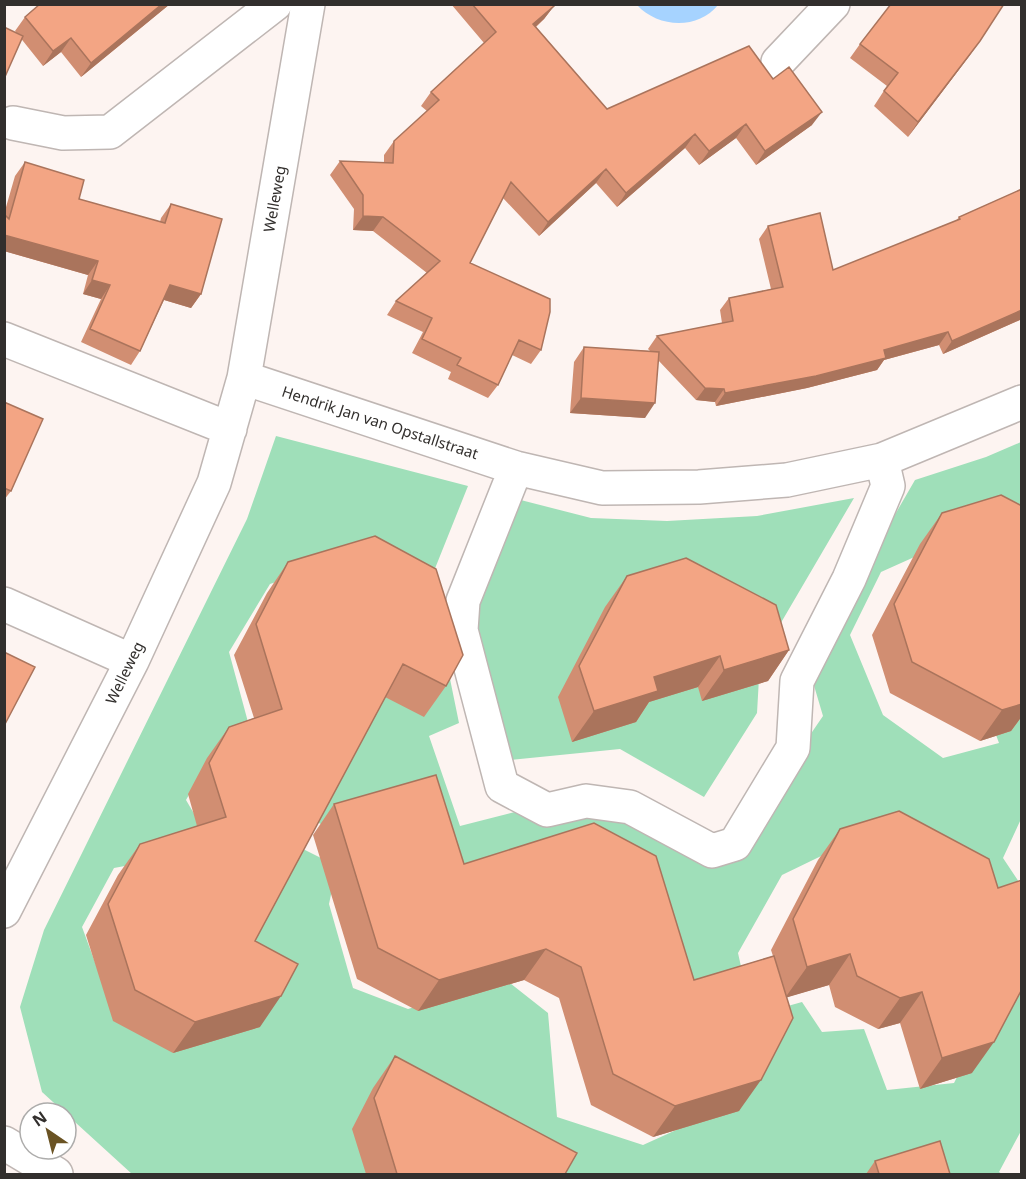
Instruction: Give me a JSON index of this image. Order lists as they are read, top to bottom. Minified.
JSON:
{"streets":{"street":["Welleweg","Hendrik Jan van Opstallstraat"]},"crossings":[["Welleweg","Hendrik Jan van Opstallstraat"]],"north":"top left"}
